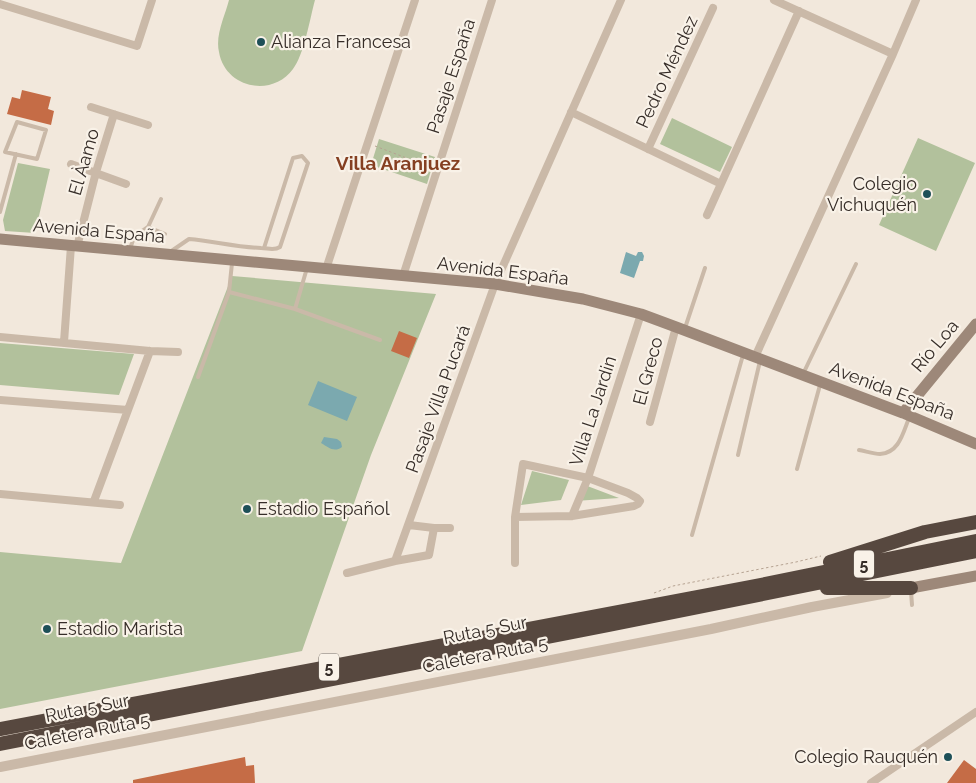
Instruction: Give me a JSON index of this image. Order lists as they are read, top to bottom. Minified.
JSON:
{"streets":{"highway":["5","Ruta 5 Sur"],"main road":["Avenida España","Río Loa","Caletera Ruta 5"],"street":["Pedro Méndez","Pasaje España","El Àamo","El Greco","Pasaje Villa Pucará","Villa La Jardin"]},"crossings":[["Pasaje España","Avenida España"],["El Àamo","Avenida España"],["Avenida España","Río Loa"],["Avenida España","El Greco"],["Avenida España","Pasaje Villa Pucará"],["Avenida España","Villa La Jardin"]],"districts":["Villa Aranjuez"],"places":["Alianza Francesa","Colegio Vichuquén","Estadio Español","Estadio Marista","Colegio Rauquén"]}
